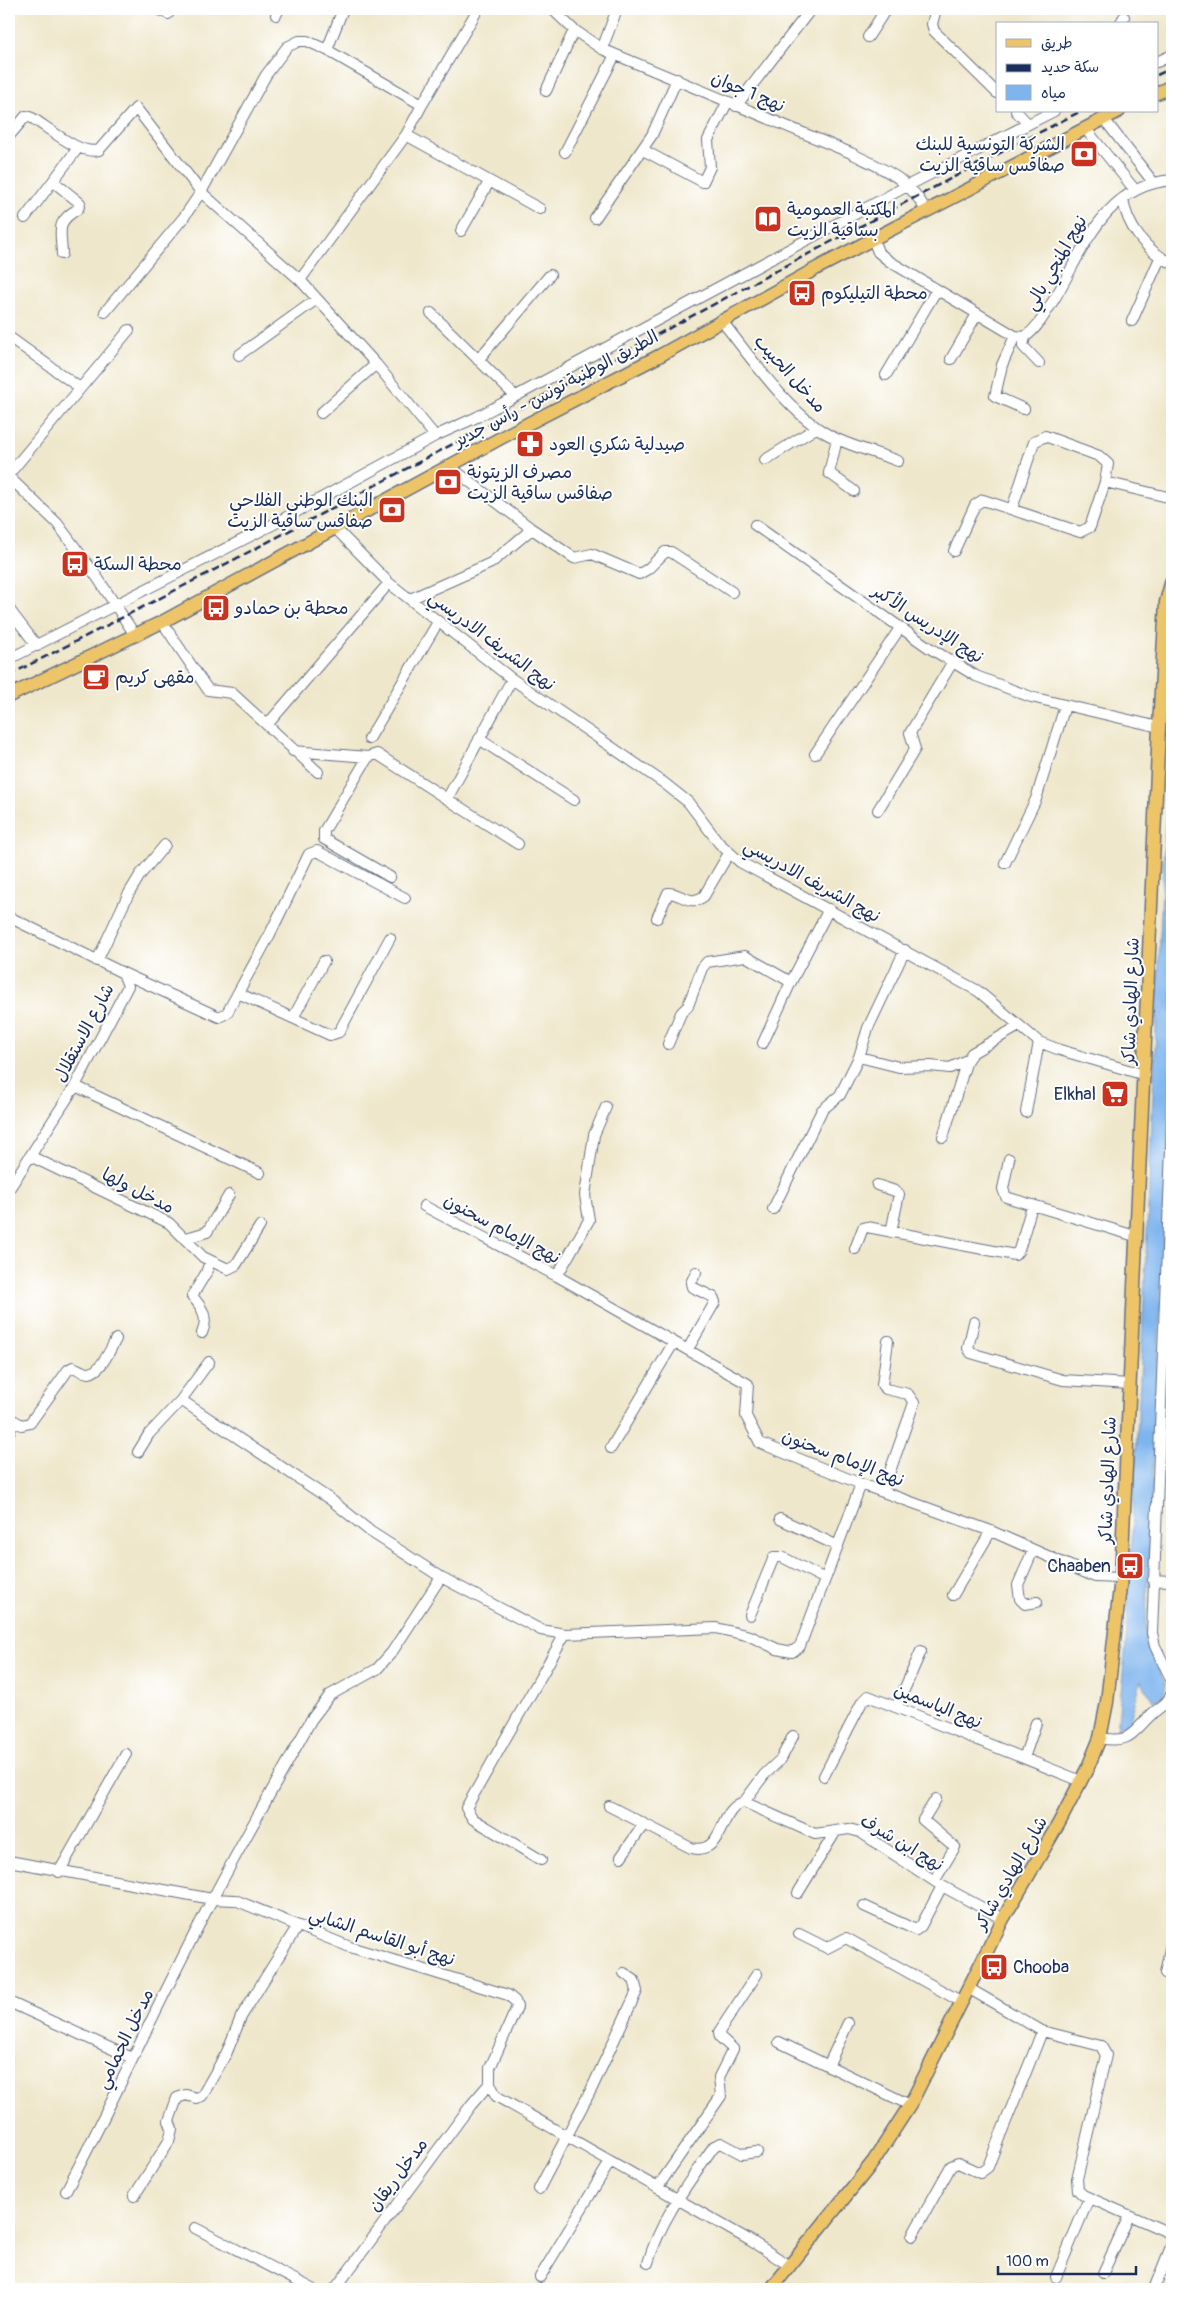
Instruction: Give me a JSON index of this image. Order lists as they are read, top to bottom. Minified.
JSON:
{"streets":{"main road":["الطريق الوطنية تونس - رأس جدير","شارع الهادي شاكر"],"street":["نهج 1 جوان","نهج المنجي بالي","مدخل الحبيب","نهج الإدريس الأكبر","نهج الشريف الادريسي","شارع الاستقلال","مدخل ولها","نهج الإمام سحنون","نهج الياسمين","نهج ابن شرف","نهج أبو القاسم الشابي","مدخل الحمامي","مدخل ريقان"]},"crossings":[["نهج 1 جوان","الطريق الوطنية تونس - رأس جدير"],["مدخل الحبيب","الطريق الوطنية تونس - رأس جدير"],["الطريق الوطنية تونس - رأس جدير","نهج الشريف الادريسي"],["نهج الإدريس الأكبر","شارع الهادي شاكر"],["نهج الشريف الادريسي","شارع الهادي شاكر"],["شارع الهادي شاكر","نهج الإمام سحنون"],["شارع الهادي شاكر","نهج الياسمين"],["شارع الهادي شاكر","نهج ابن شرف"],["شارع الاستقلال","مدخل ولها"],["نهج أبو القاسم الشابي","مدخل الحمامي"],["نهج أبو القاسم الشابي","مدخل ريقان"]],"places":{"bank":["الشركة التونسية للبنك صفاقس ساقية الزيت","مصرف الزيتونة صفاقس ساقية الزيت","البنك الوطني الفلاحي صفاقس ساقية الزيت"],"library":["المكتبة العمومية بساقية الزيت"],"bus stop":["محطة التيليكوم","محطة السكة","محطة بن حمادو","Chaaben","Chooba"],"pharmacy":["صيدلية شكري العود"],"cafe":["مقهى كريم"],"supermarket":["Elkhal"]},"legend":["طريق","سكة حديد","مياه"],"scale_bar":"100 m"}
